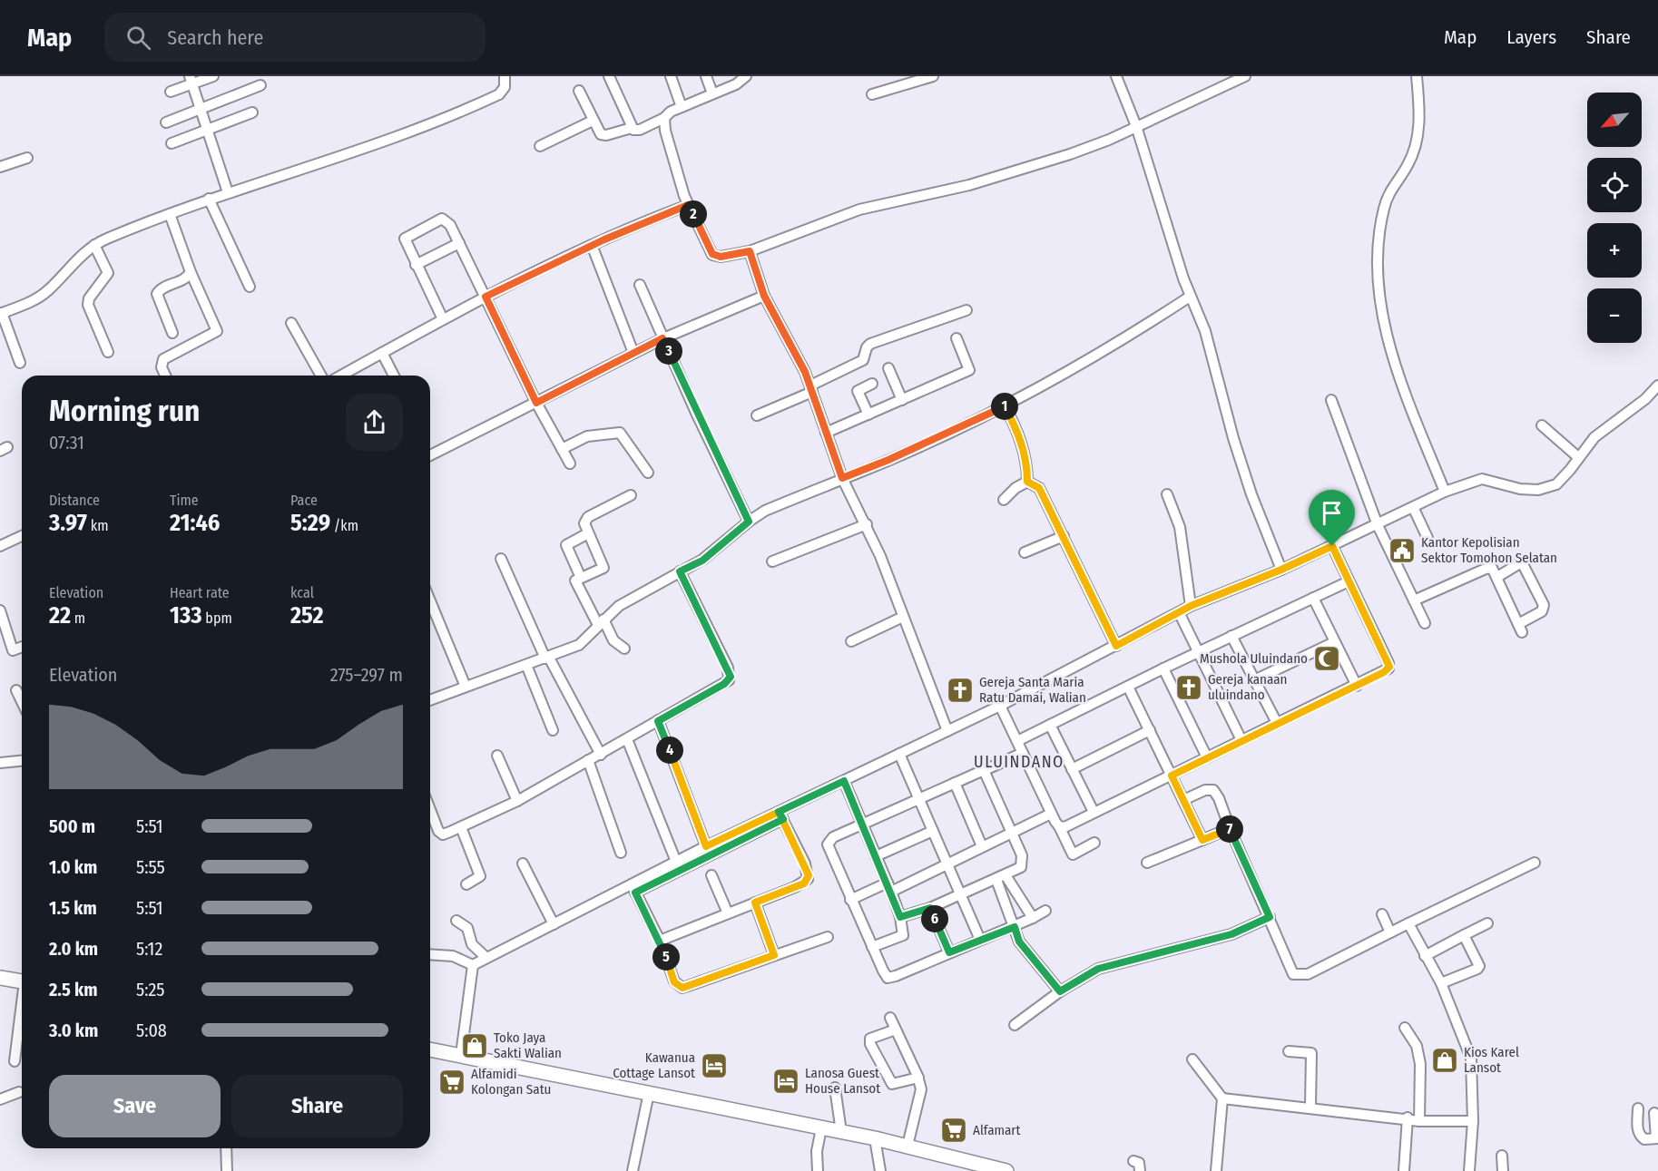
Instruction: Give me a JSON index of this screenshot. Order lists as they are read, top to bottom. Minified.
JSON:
{"districts":["ULUINDANO"],"places":{"public building":["Kantor Kepolisian Sektor Tomohon Selatan"],"mosque":["Mushola Uluindano"],"church":["Gereja kanaan uluindano","Gereja Santa Maria Ratu Damai, Walian"],"shop":["Toko Jaya Sakti Walian","Kios Karel Lansot"],"hotel":["Kawanua Cottage Lansot","Lanosa Guest House Lansot"],"supermarket":["Alfamidi Kolongan Satu","Alfamart"]},"north":"bottom left","page":{"header":"Map","search":"Search here","nav":["Map","Layers","Share"],"map_buttons":["+","−"],"pins":["2","3","1","4","7","6","5"],"heading":["Morning run","07:31"],"stats":[["Distance","3.97 km"],["Time","21:46"],["Pace","5:29 /km"],["Elevation","22 m"],["Heart rate","133 bpm"],["kcal","252"]],"chart":["Elevation","275–297 m"],"list":[{"name":"500 m","note":"5:51"},{"name":"1.0 km","note":"5:55"},{"name":"1.5 km","note":"5:51"},{"name":"2.0 km","note":"5:12"},{"name":"2.5 km","note":"5:25"},{"name":"3.0 km","note":"5:08"}],"buttons":["Save","Share"]}}
